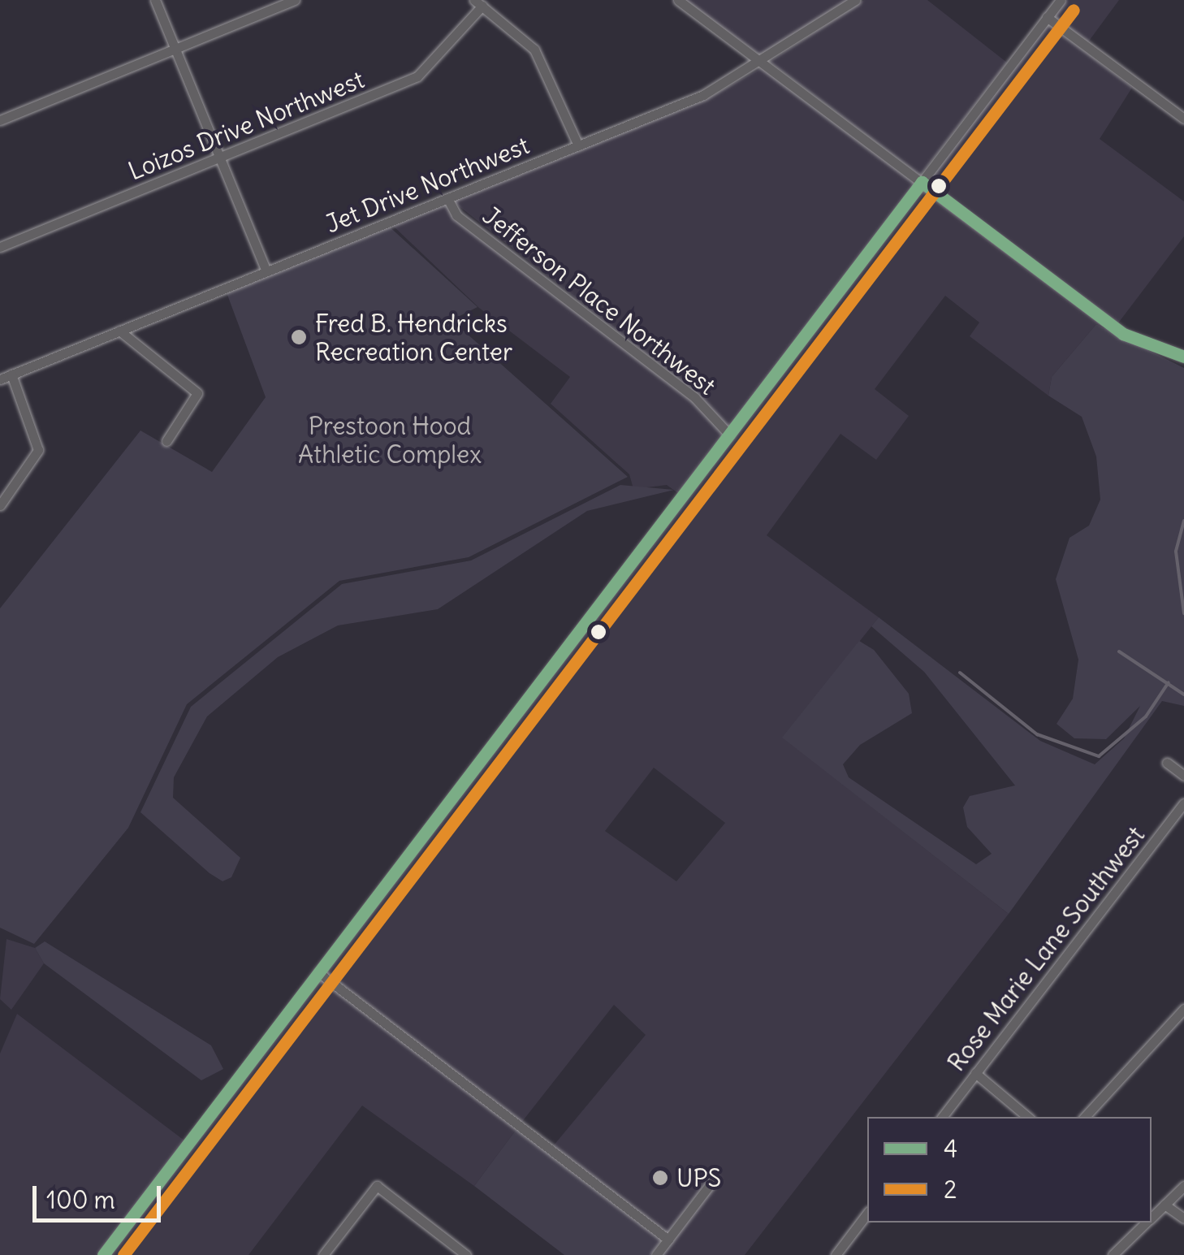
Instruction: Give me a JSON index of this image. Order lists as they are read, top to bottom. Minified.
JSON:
{"streets":{"street":["Loizos Drive Northwest","Jet Drive Northwest","Jefferson Place Northwest","Rose Marie Lane Southwest"]},"crossings":[["Jet Drive Northwest","Jefferson Place Northwest"]],"parks":["Prestoon Hood Athletic Complex"],"places":["Fred B. Hendricks Recreation Center","UPS"],"lines":["transit line 2","transit line 4"],"legend":["4","2"],"scale_bar":"100 m"}
